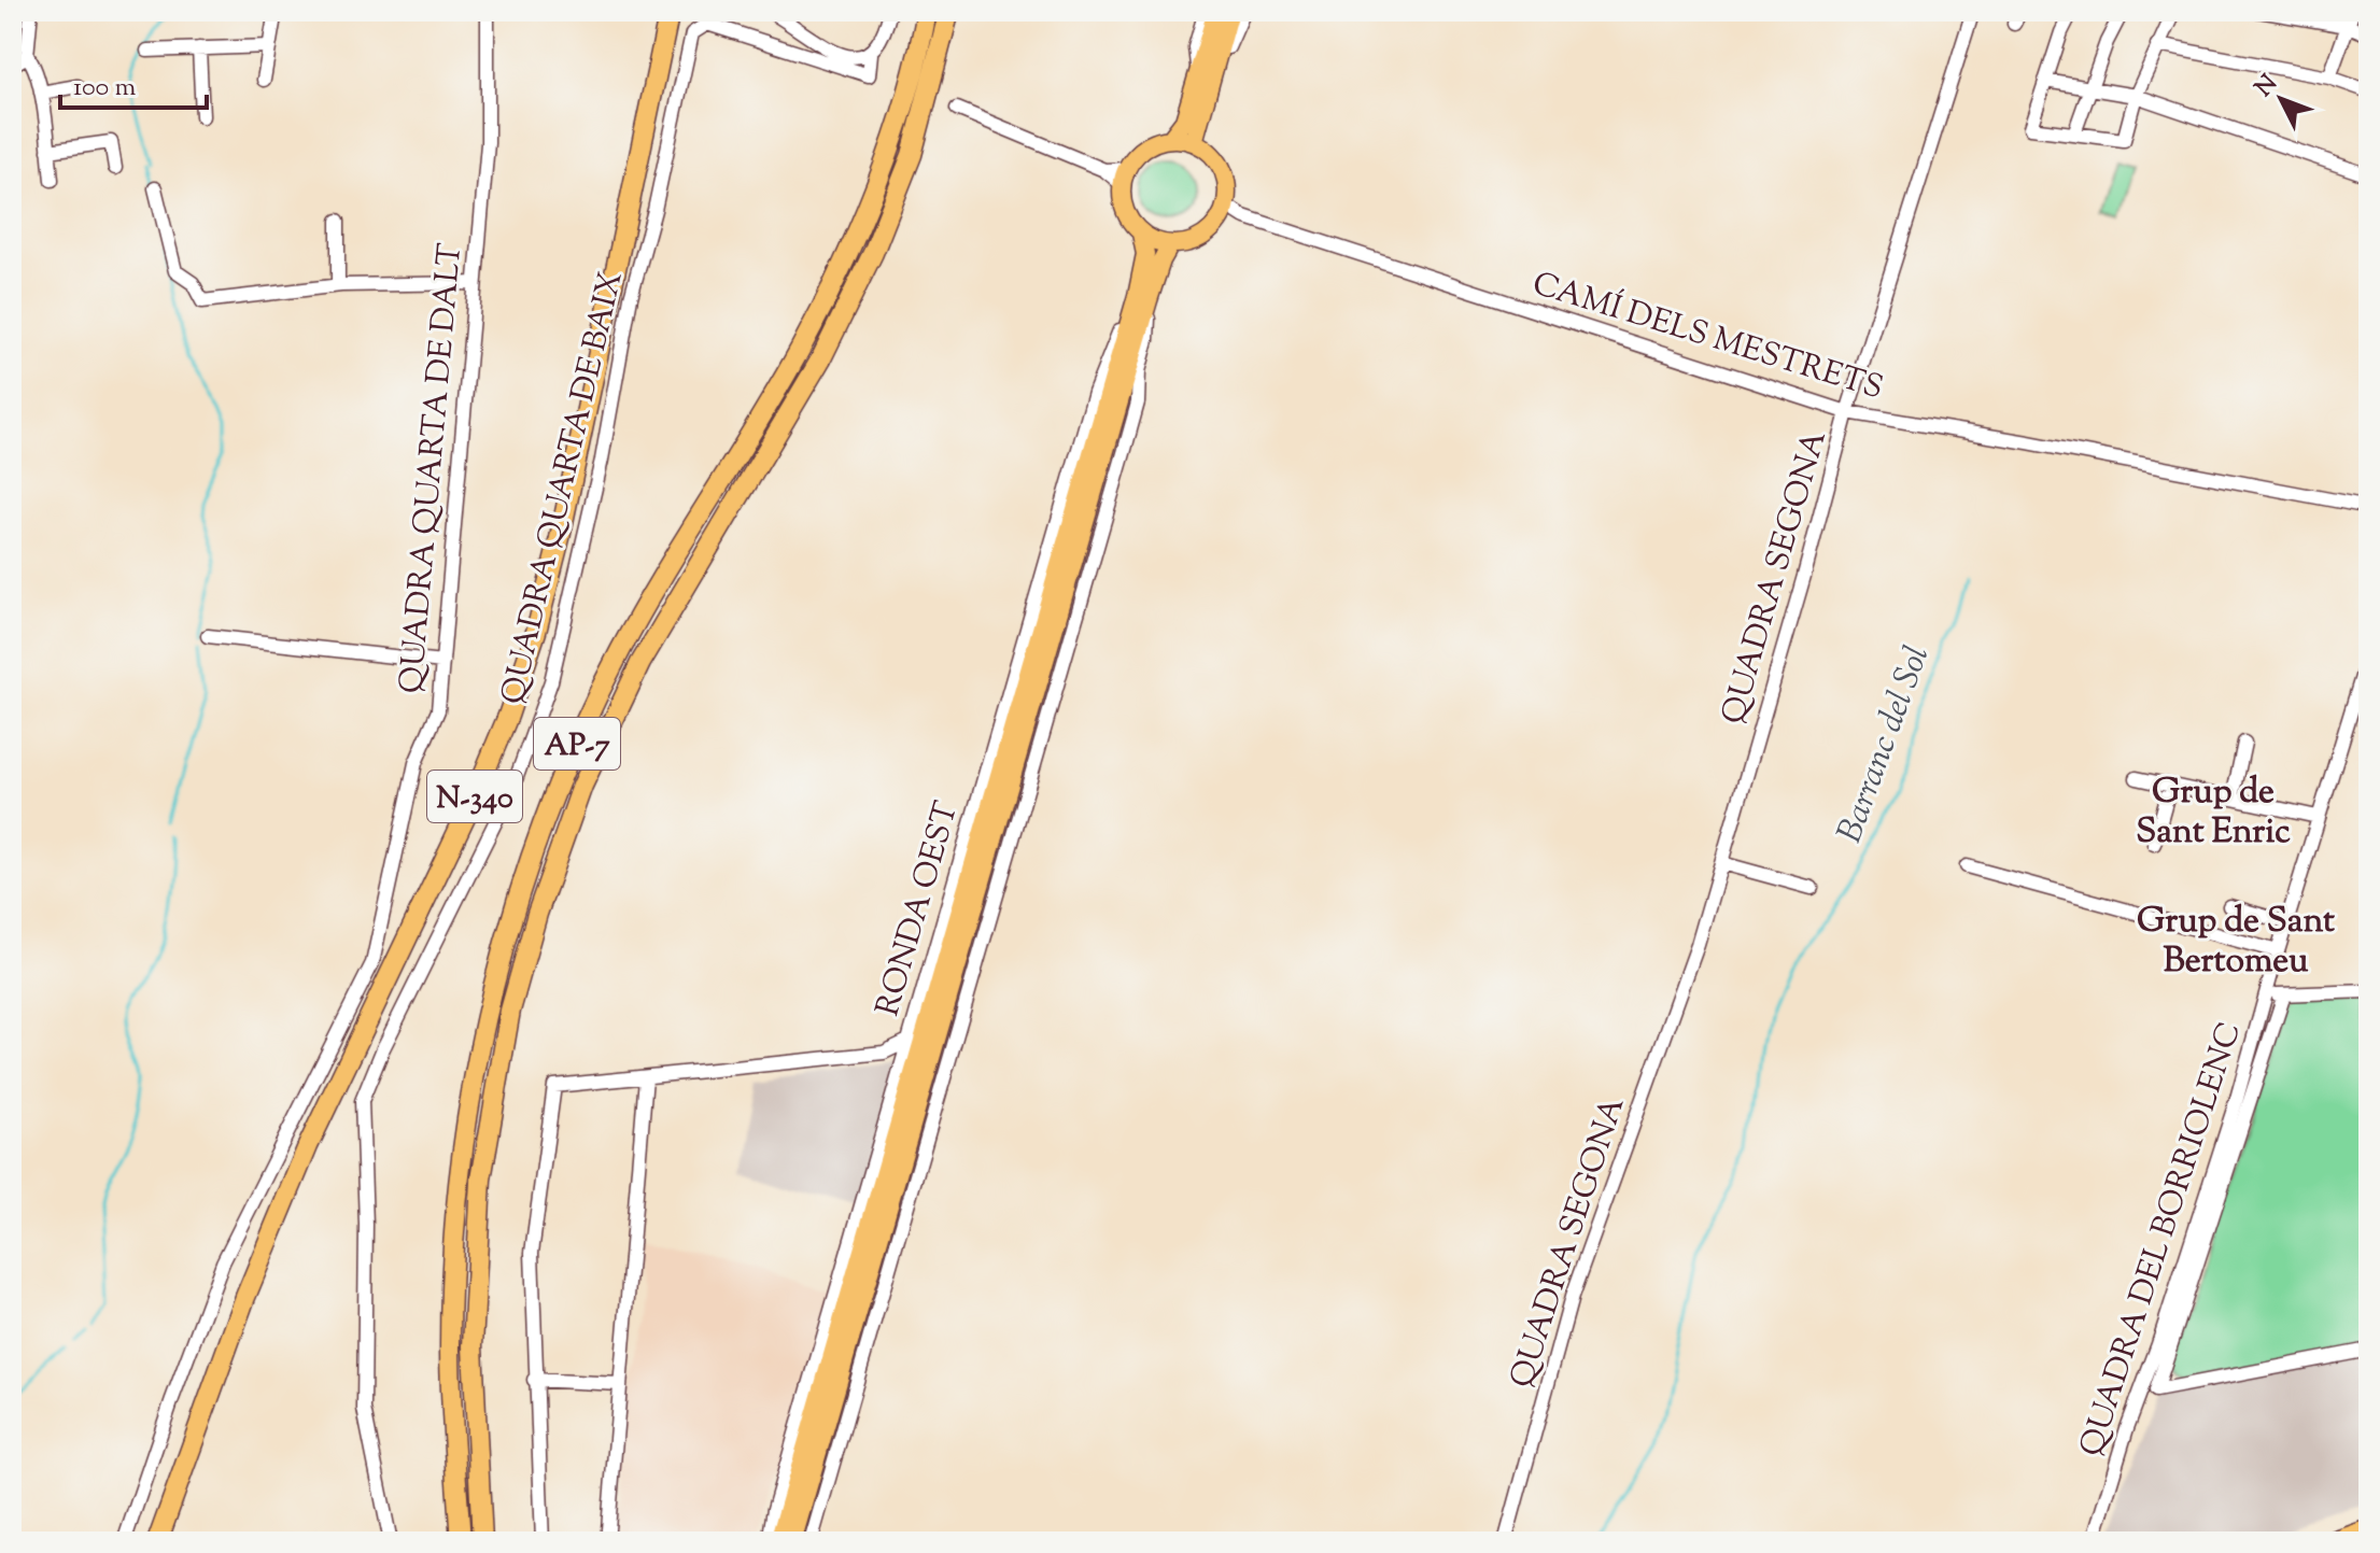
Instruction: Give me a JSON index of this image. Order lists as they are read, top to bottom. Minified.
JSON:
{"streets":{"highway":["AP-7","N-340"],"main road":["RONDA OEST"],"street":["CAMÍ DELS MESTRETS","QUADRA QUARTA DE DALT","QUADRA QUARTA DE BAIX","QUADRA SEGONA","QUADRA DEL BORRIOLENC"]},"crossings":[["CAMÍ DELS MESTRETS","QUADRA SEGONA"],["CAMÍ DELS MESTRETS","RONDA OEST"]],"districts":["Grup de Sant Enric","Grup de Sant Bertomeu"],"water":["Barranc del Sol"],"scale_bar":"100 m","north":"top left"}
